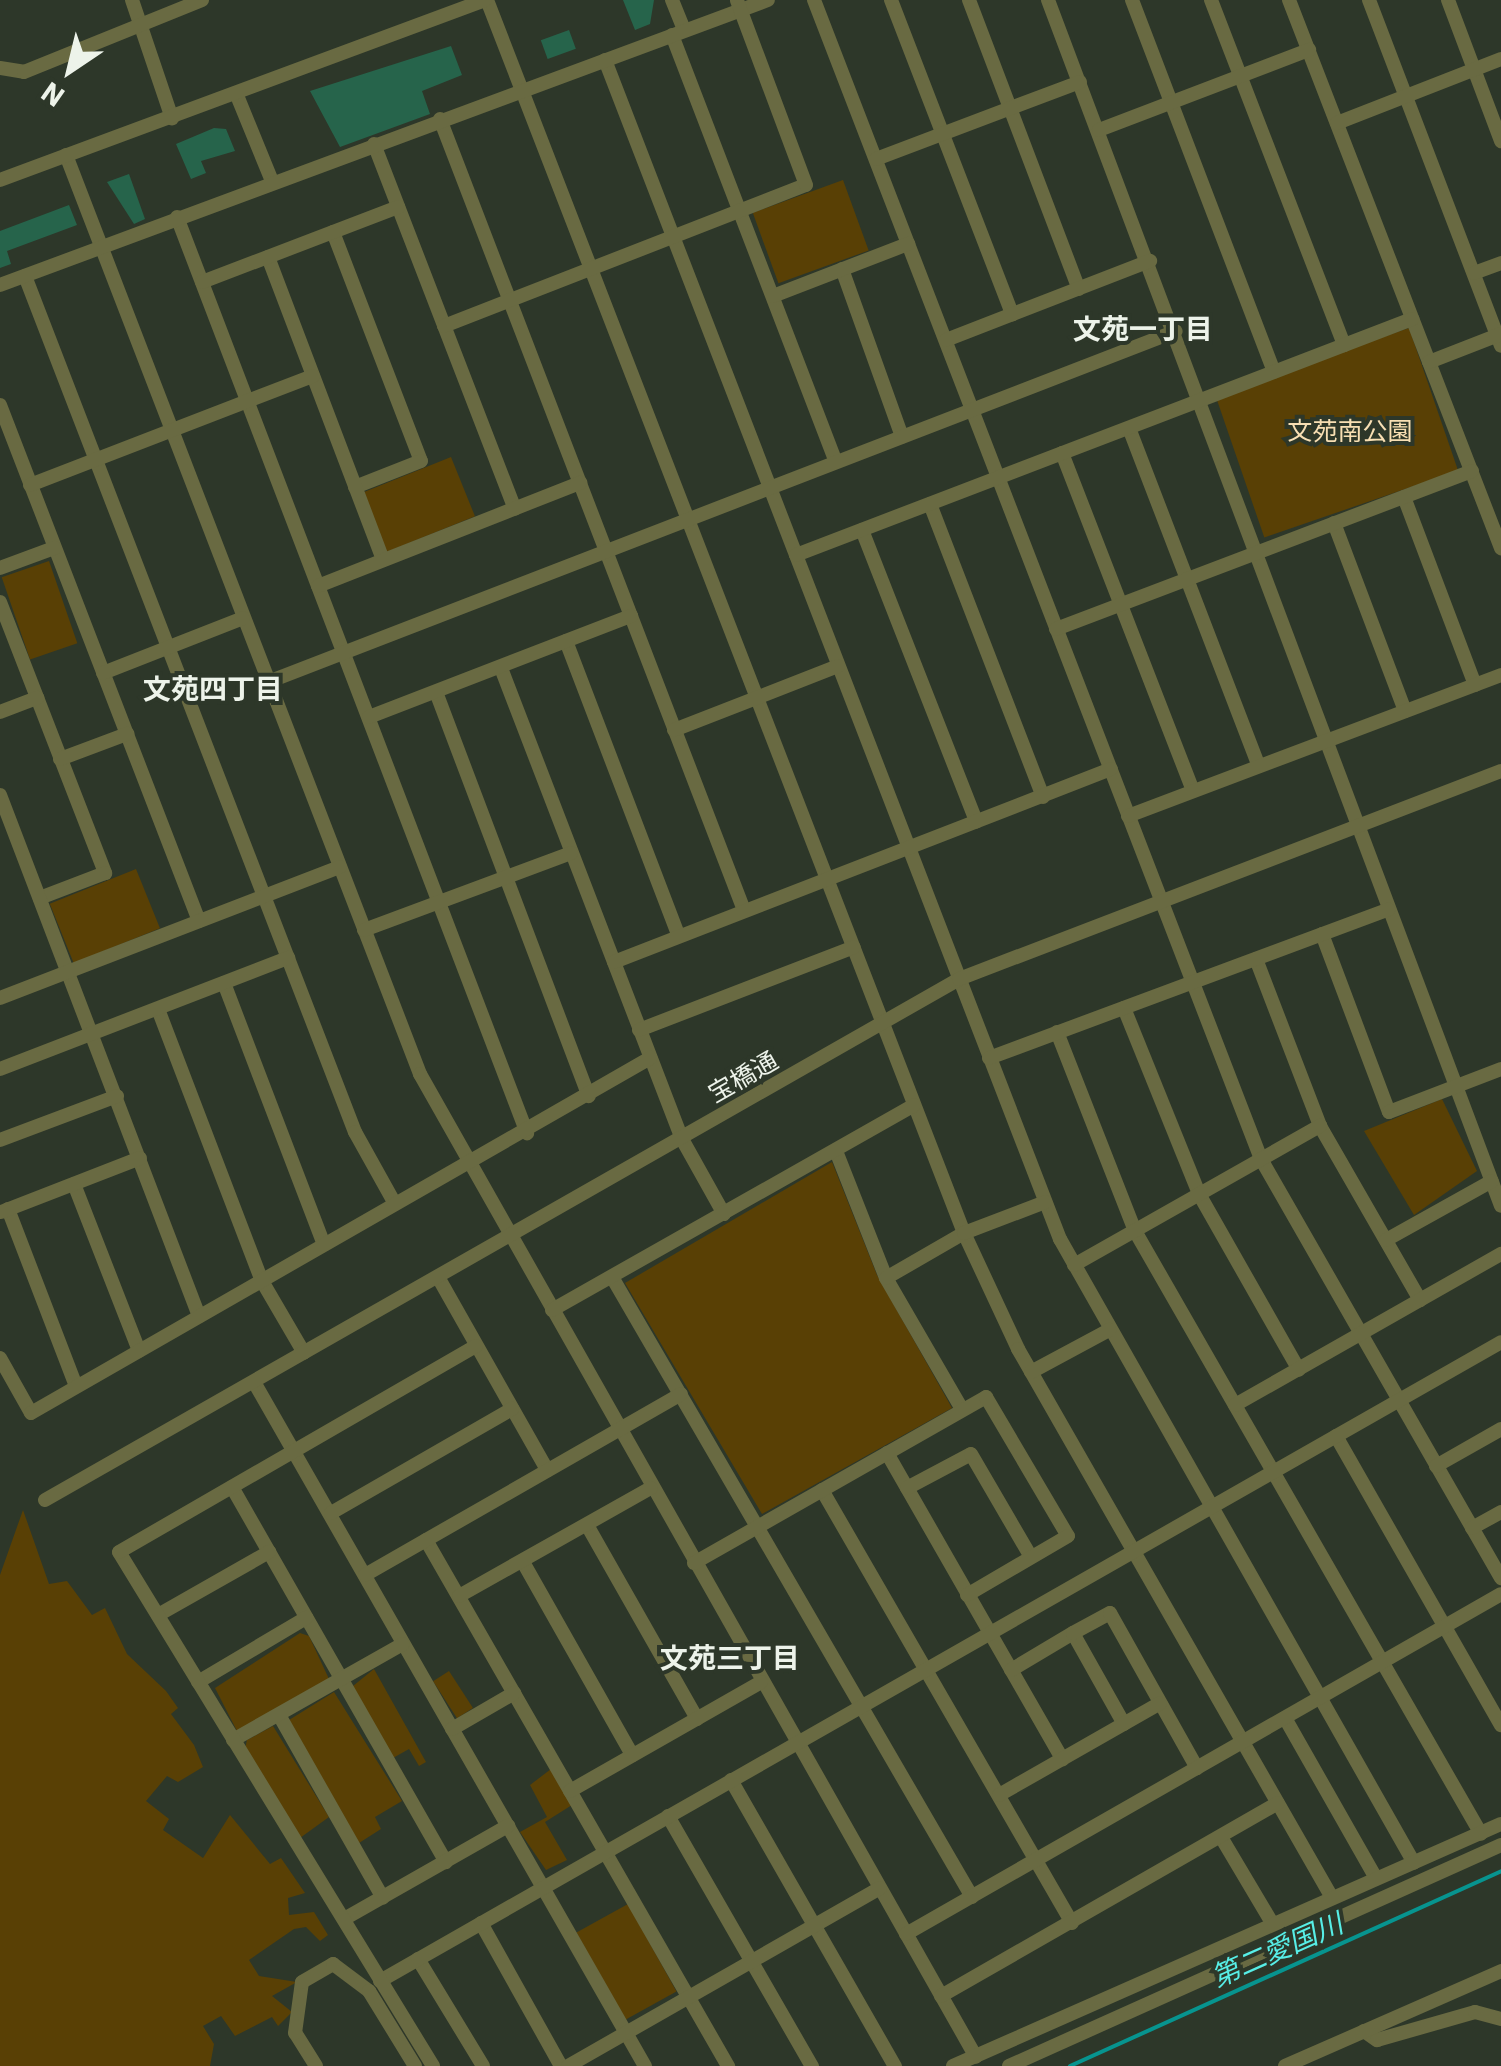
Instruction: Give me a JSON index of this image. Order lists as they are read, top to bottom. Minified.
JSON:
{"streets":{"street":["宝橋通"]},"districts":["文苑一丁目","文苑四丁目","文苑三丁目"],"water":["第二愛国川"],"parks":["文苑南公園"],"north":"bottom left"}
